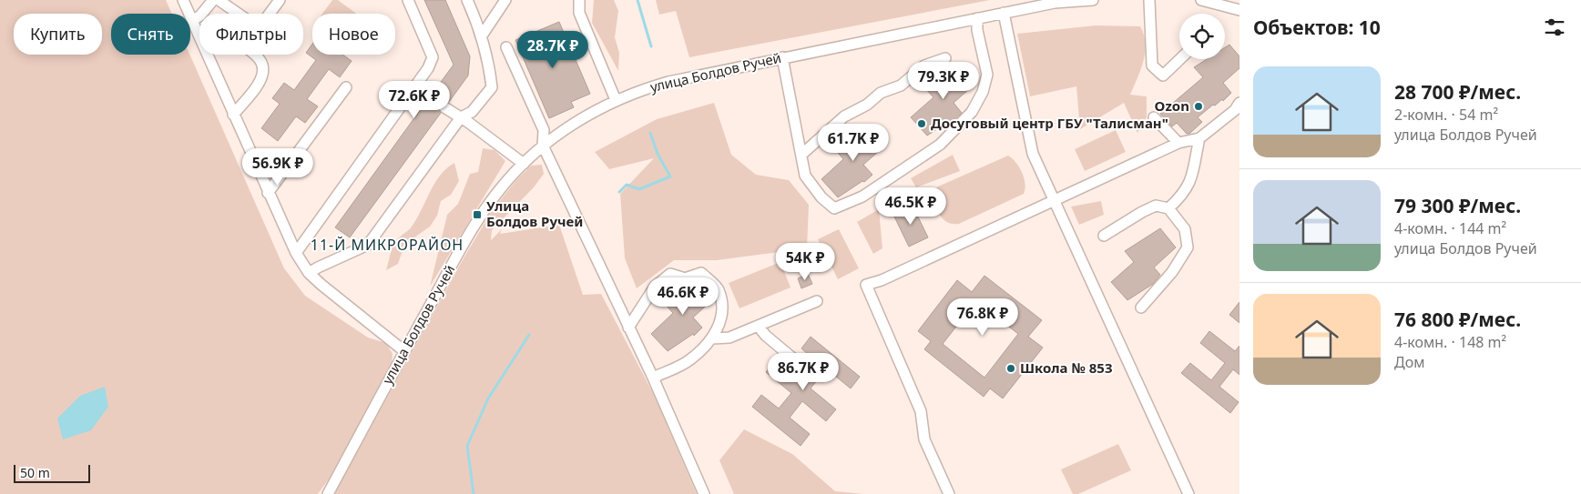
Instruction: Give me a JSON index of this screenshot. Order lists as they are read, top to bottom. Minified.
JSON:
{"streets":{"street":["улица Болдов Ручей"]},"districts":["11-Й МИКРОРАЙОН"],"places":{"other":["Ozon","Досуговый центр ГБУ \"Талисман\"","Школа № 853"],"transit":["Улица Болдов Ручей"]},"scale_bar":"50 m","page":{"heading":"Объектов: 10","chip":["Купить","Снять","Фильтры","Новое"],"price":["28.7K ₽","79.3K ₽","72.6K ₽","61.7K ₽","56.9K ₽","46.5K ₽","54K ₽","46.6K ₽","76.8K ₽","86.7K ₽"],"list":[{"name":"28 700 ₽/мес.","note":"2-комн. · 54 m² · улица Болдов Ручей"},{"name":"79 300 ₽/мес.","note":"4-комн. · 144 m² · улица Болдов Ручей"},{"name":"76 800 ₽/мес.","note":"4-комн. · 148 m² · Дом"}],"scale":"50 m"}}
